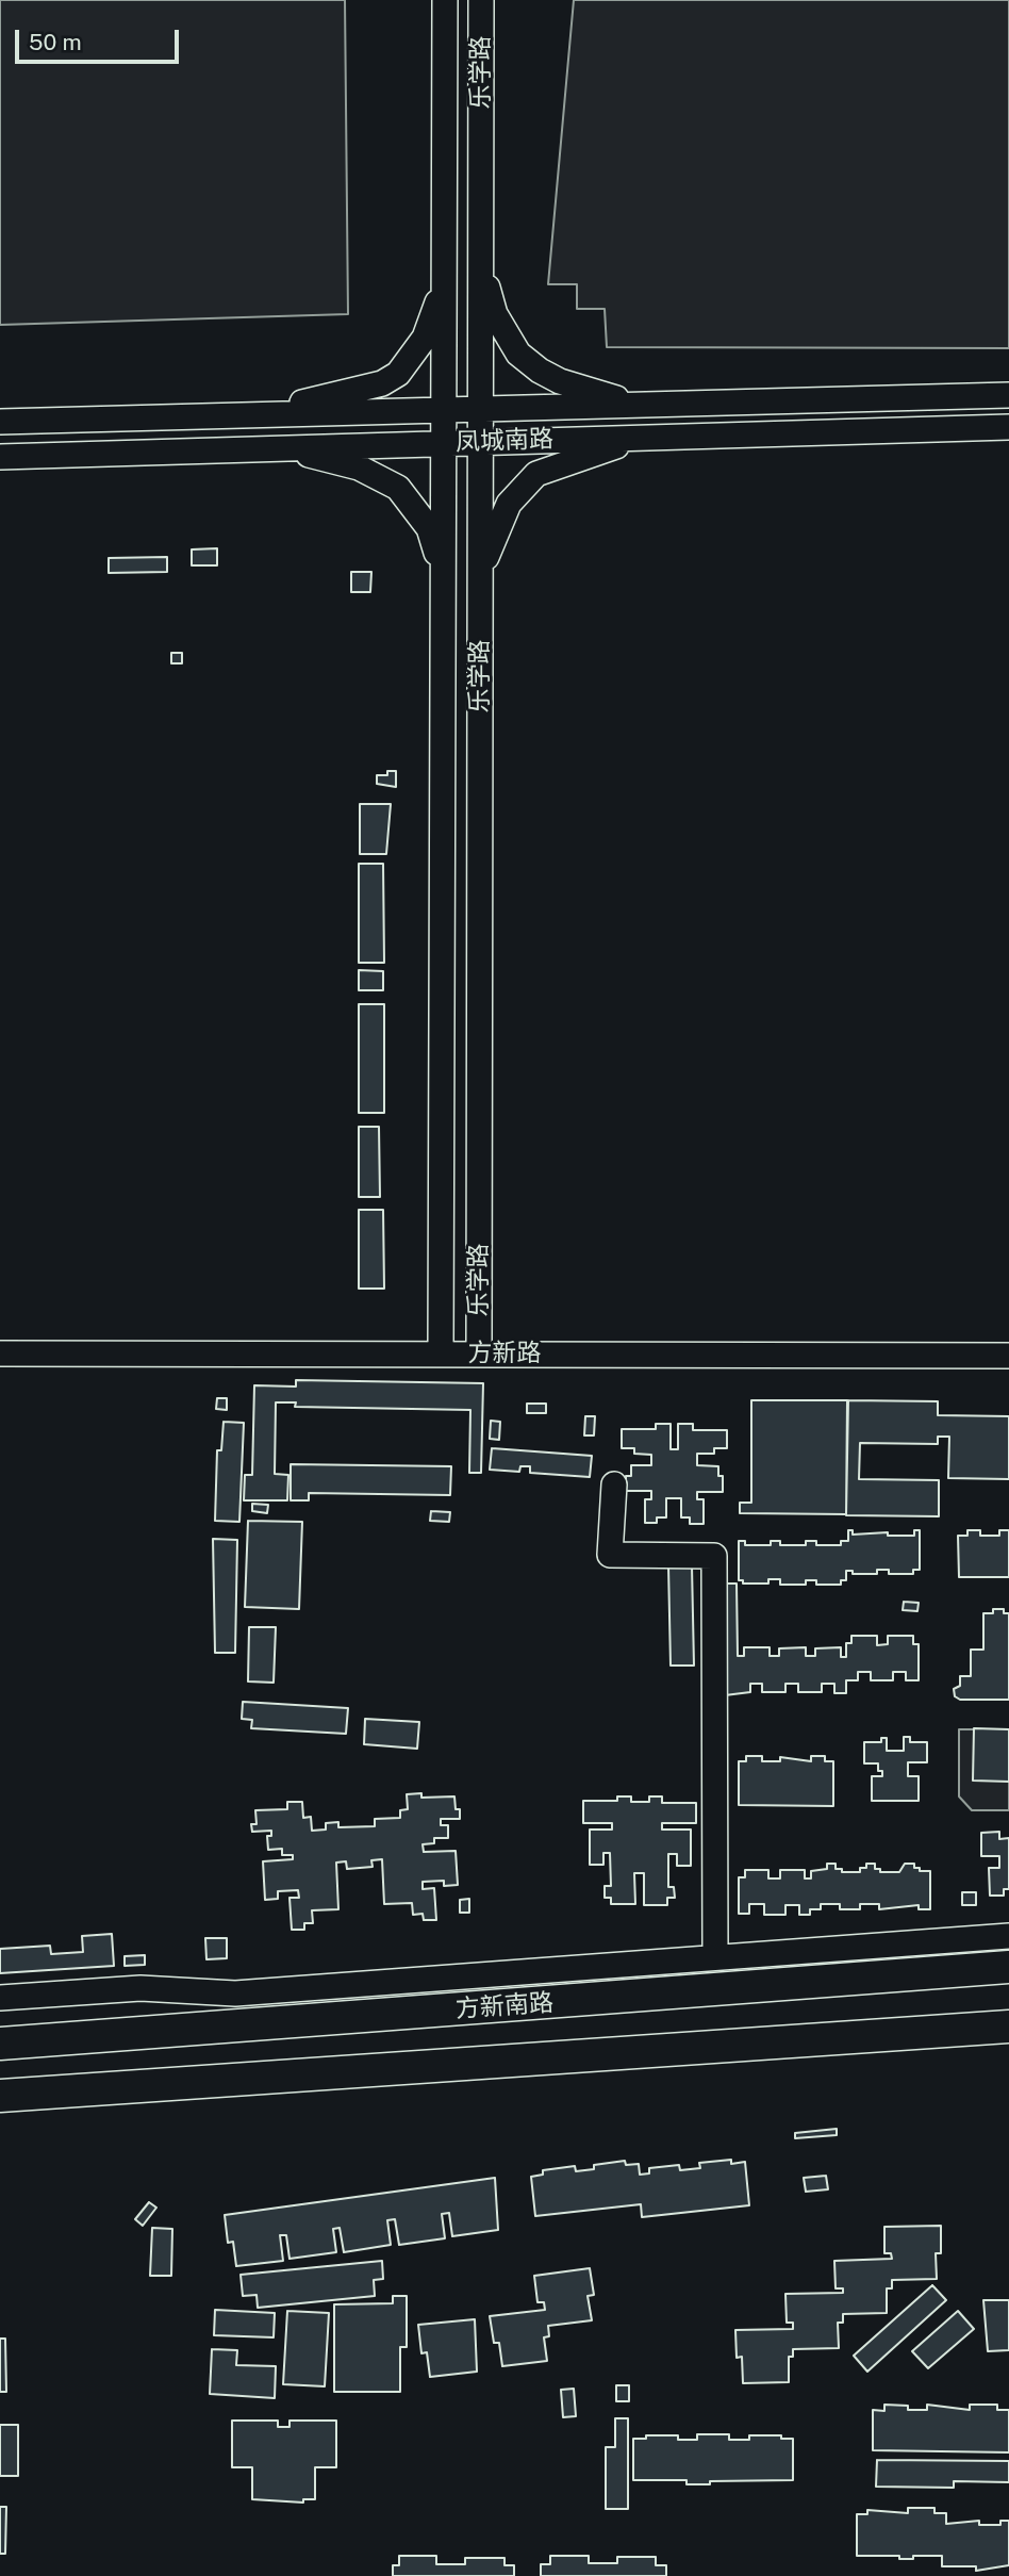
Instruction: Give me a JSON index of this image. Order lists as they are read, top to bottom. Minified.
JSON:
{"streets":{"main road":["方新南路"],"street":["乐学路","凤城南路","方新路"]},"crossings":[["乐学路","凤城南路"],["乐学路","方新路"]],"scale_bar":"50 m"}
